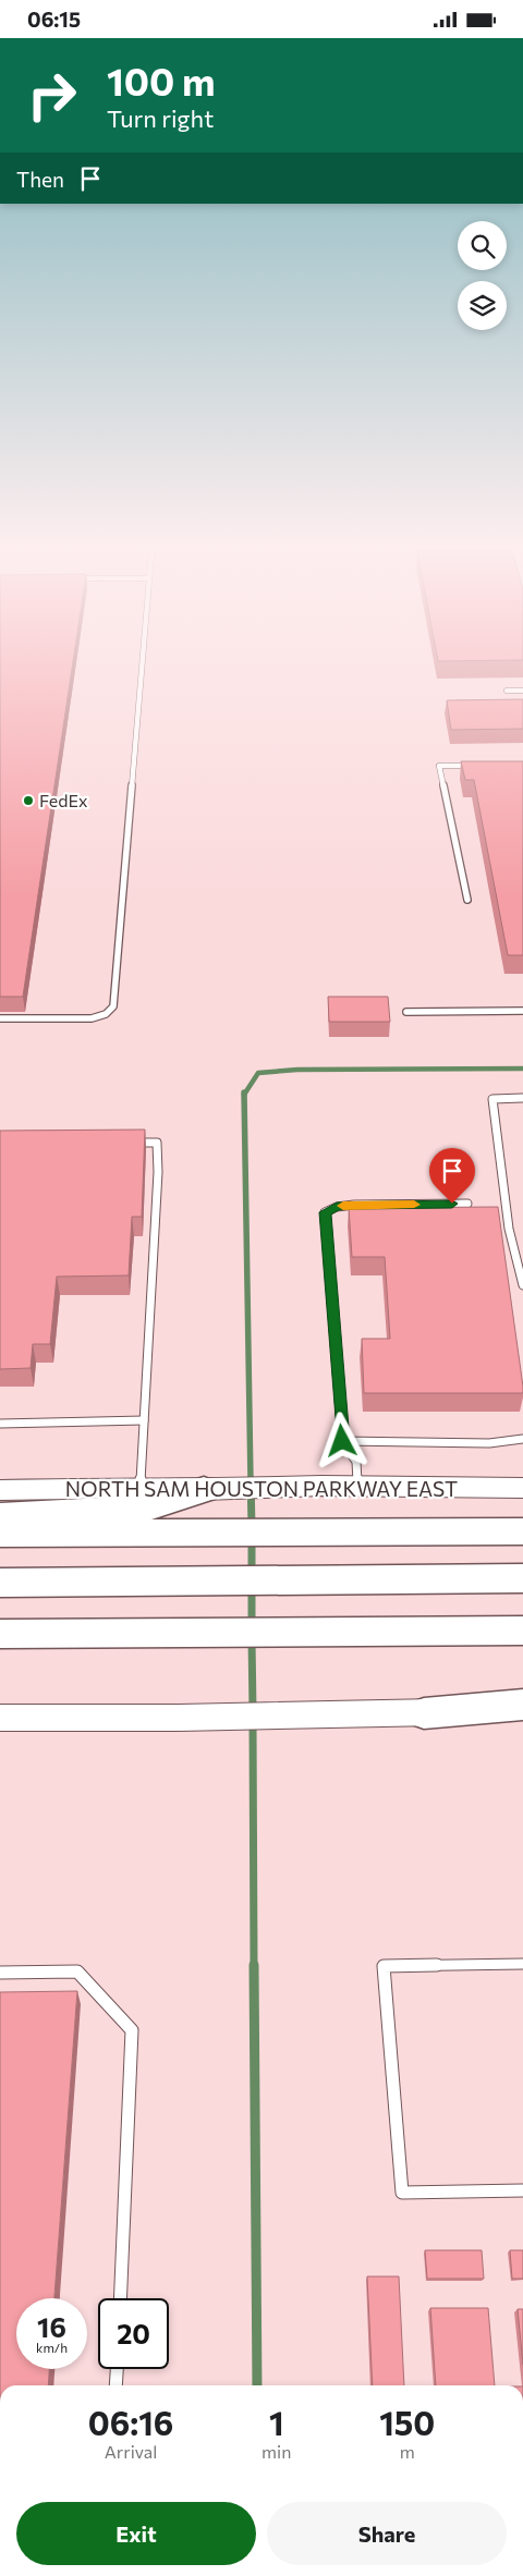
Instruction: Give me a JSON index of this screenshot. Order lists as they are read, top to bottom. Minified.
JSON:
{"streets":{"main road":["NORTH SAM HOUSTON PARKWAY EAST"]},"places":["FedEx"],"page":{"status":"06:15","turn":["100 m","Turn right"],"then":"Then","speed":"16 km/h","limit":"20","eta":["06:16","Arrival","1","min","150","m"],"buttons":["Exit","Share"]}}
